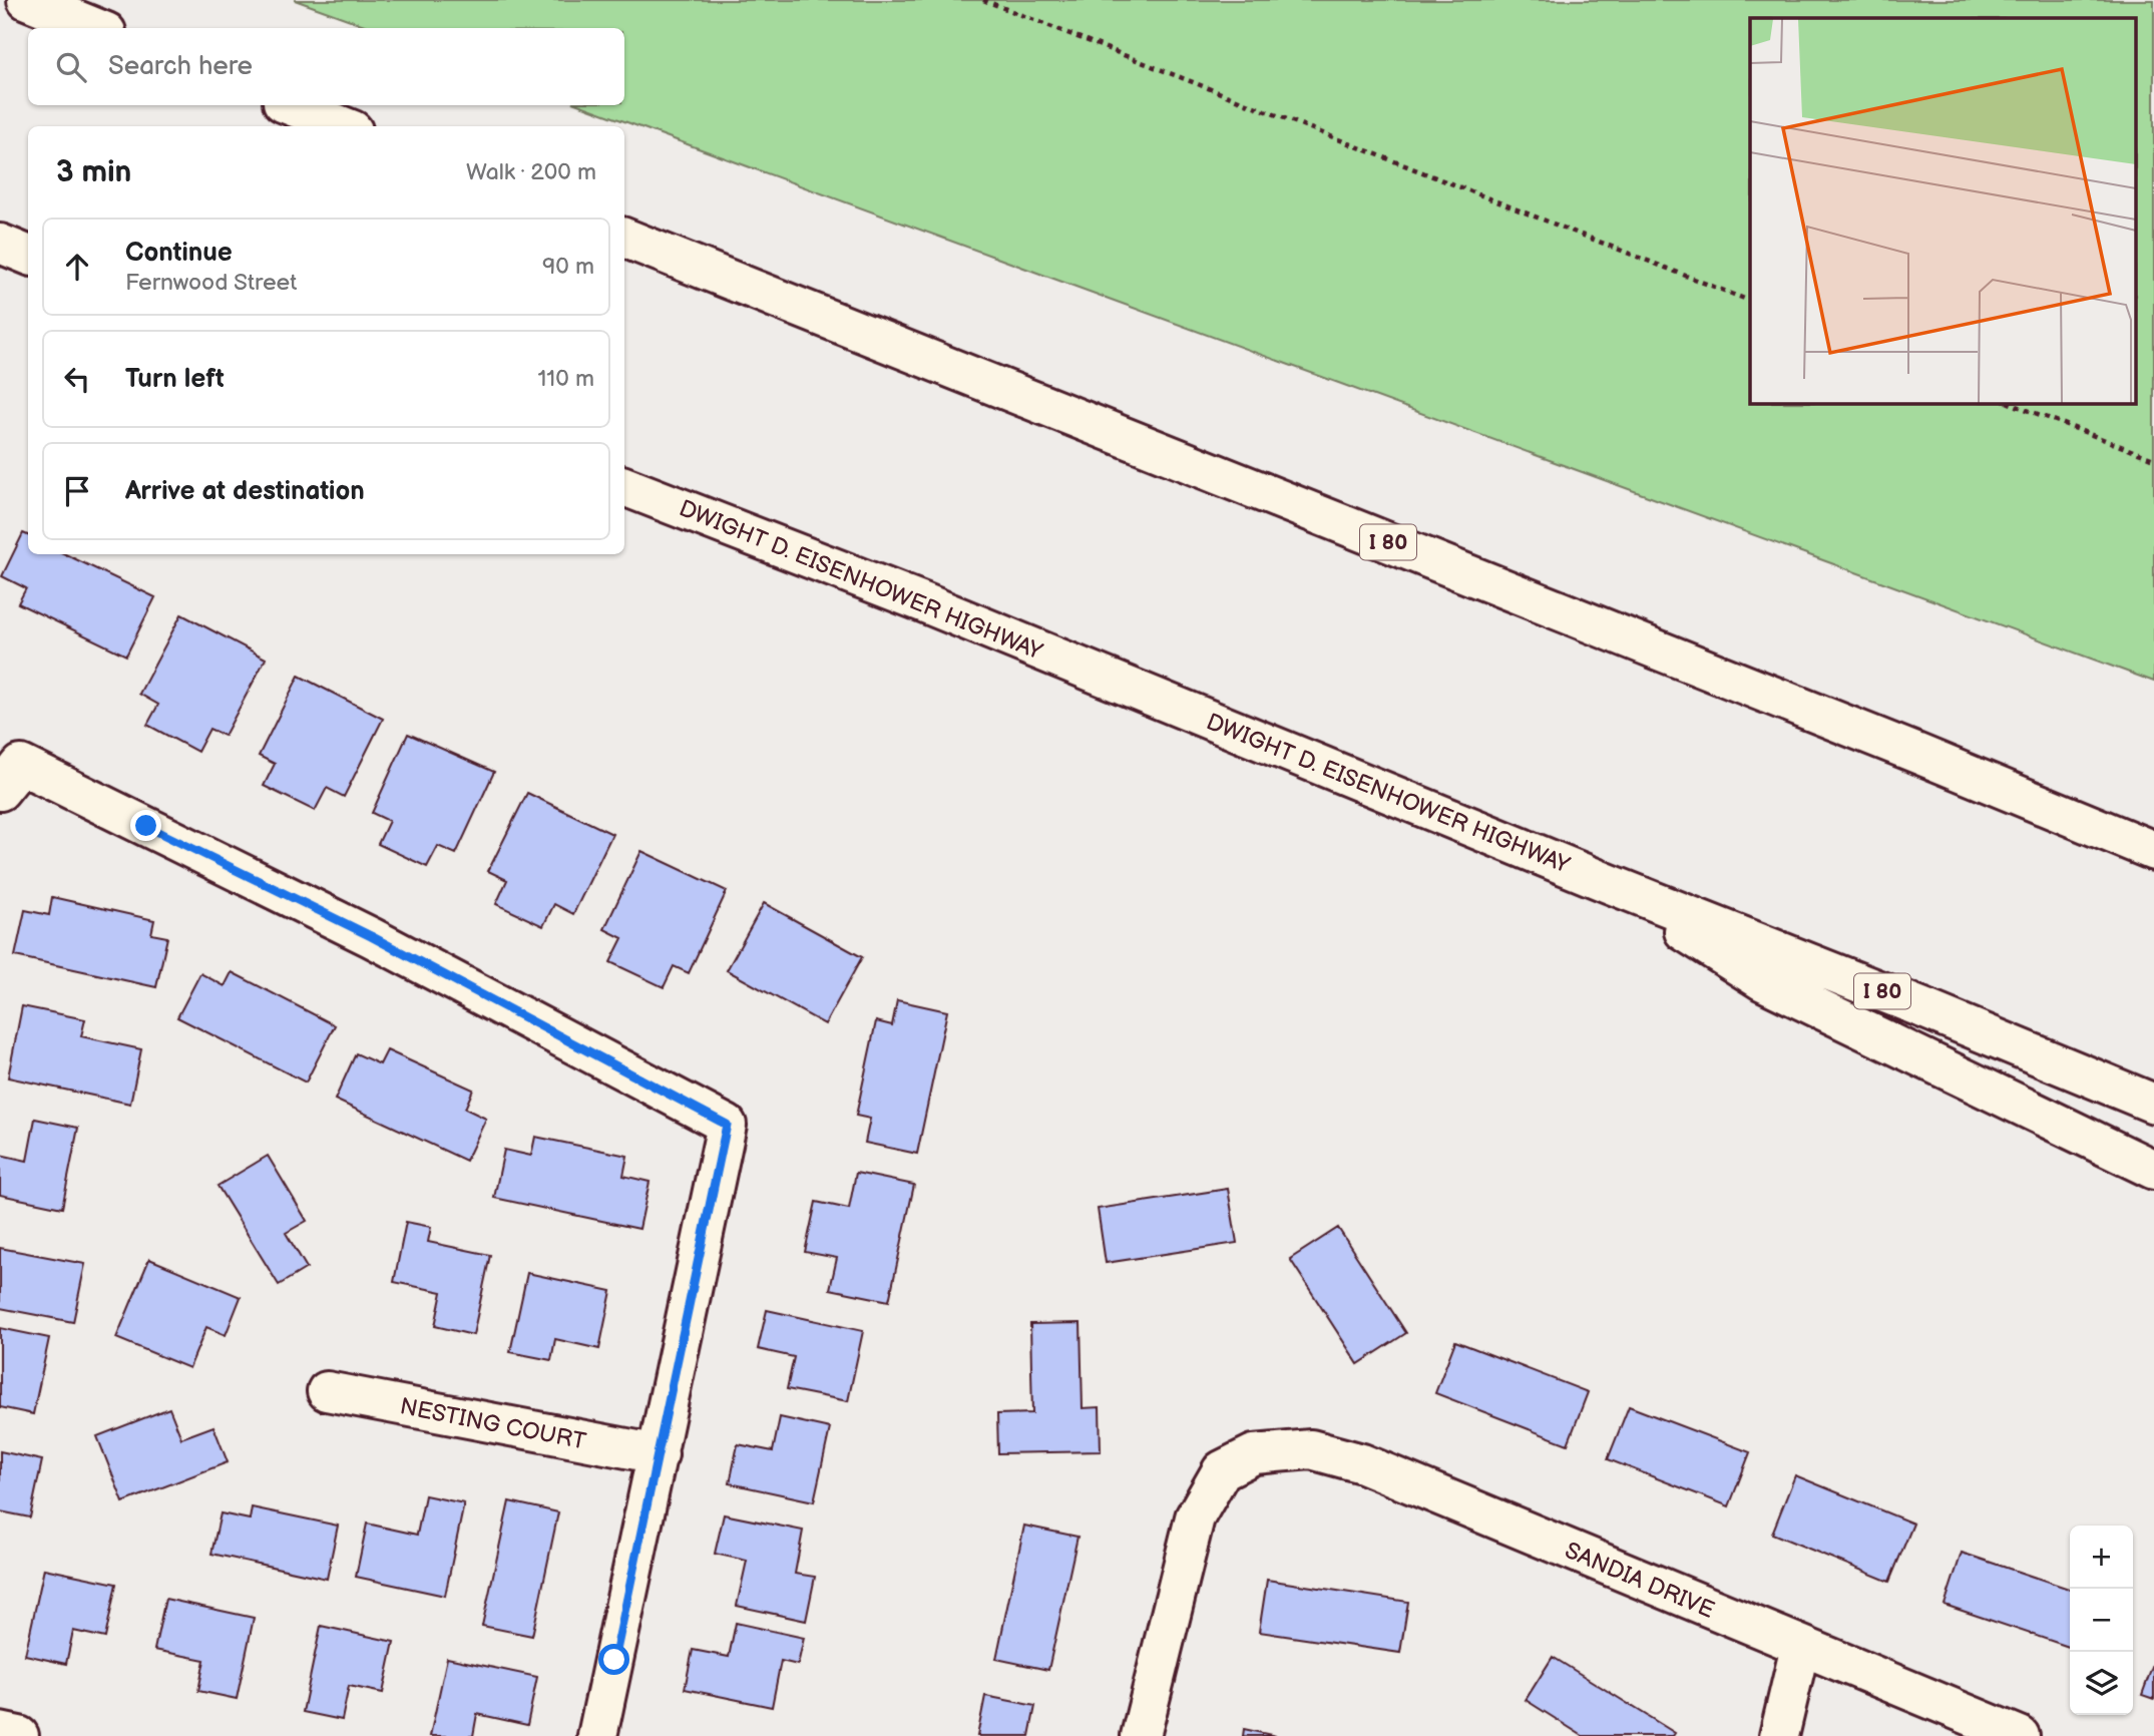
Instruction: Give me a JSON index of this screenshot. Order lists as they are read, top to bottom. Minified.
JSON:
{"streets":{"main road":["I 80","DWIGHT D. EISENHOWER HIGHWAY","NESTING COURT","SANDIA DRIVE"]},"page":{"search":"Search here","heading":["3 min","Walk · 200 m"],"list":[["Continue","Fernwood Street","90 m"],["Turn left","110 m"],"Arrive at destination"],"map_buttons":["+","−"]}}
